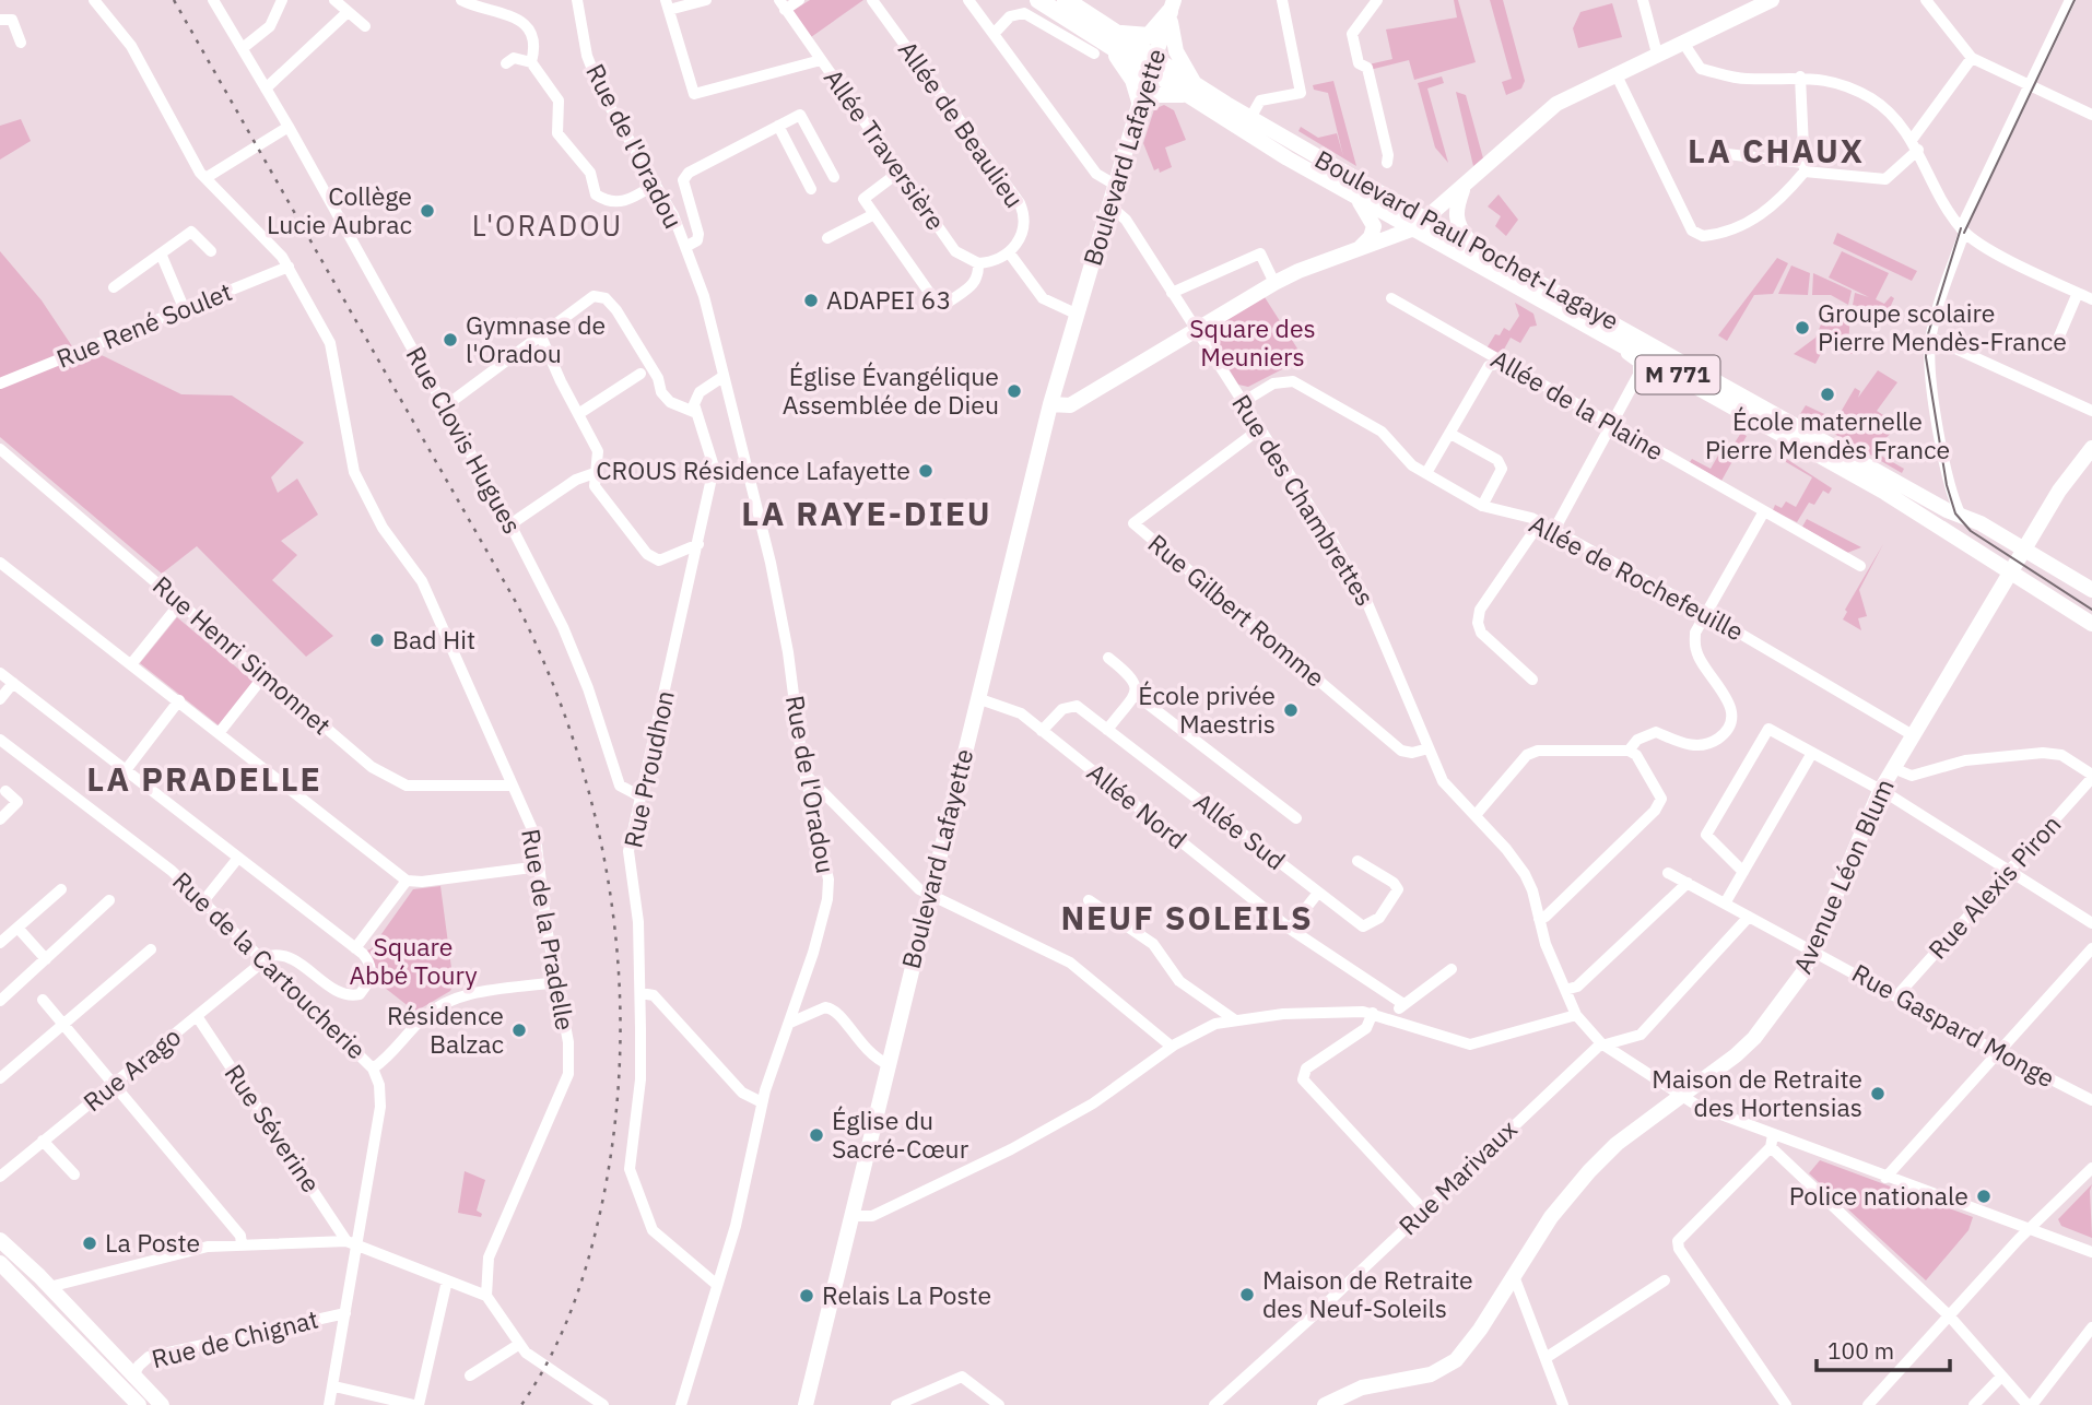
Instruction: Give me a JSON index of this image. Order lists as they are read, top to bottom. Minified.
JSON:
{"streets":{"highway":["M 771"],"main road":["Boulevard Lafayette","Boulevard Paul Pochet-Lagaye","Avenue Léon Blum"],"street":["Allée de Beaulieu","Rue de l'Oradou","Allée Traversière","Rue René Soulet","Allée de la Plaine","Rue Clovis Hugues","Rue des Chambrettes","Allée de Rochefeuille","Rue Gilbert Romme","Rue Henri Simonnet","Rue Proudhon","Allée Nord","Allée Sud","Rue Alexis Piron","Rue de la Pradelle","Rue de la Cartoucherie","Rue Gaspard Monge","Rue Arago","Rue Séverine","Rue Marivaux","Rue de Chignat"]},"crossings":[["Rue de l'Oradou","Rue Proudhon"],["Boulevard Lafayette","Boulevard Paul Pochet-Lagaye"],["Boulevard Lafayette","M 771"],["Boulevard Lafayette","Rue des Chambrettes"],["Boulevard Lafayette","Allée Nord"],["Boulevard Paul Pochet-Lagaye","M 771"],["Boulevard Paul Pochet-Lagaye","Avenue Léon Blum"],["Rue René Soulet","Rue de la Pradelle"],["M 771","Avenue Léon Blum"],["Rue Clovis Hugues","Rue Proudhon"],["Rue des Chambrettes","Allée de Rochefeuille"],["Rue des Chambrettes","Rue Gilbert Romme"],["Rue des Chambrettes","Avenue Léon Blum"],["Rue des Chambrettes","Rue Marivaux"],["Allée de Rochefeuille","Avenue Léon Blum"],["Rue Henri Simonnet","Rue de la Pradelle"],["Allée Nord","Allée Sud"],["Avenue Léon Blum","Rue Gaspard Monge"],["Rue Alexis Piron","Rue Gaspard Monge"],["Rue de la Cartoucherie","Rue Arago"],["Rue de la Cartoucherie","Rue Séverine"],["Rue de la Cartoucherie","Rue de Chignat"],["Rue Arago","Rue Séverine"]],"districts":["LA CHAUX","L'ORADOU","LA RAYE-DIEU","LA PRADELLE","NEUF SOLEILS"],"parks":["Square des Meuniers","Square Abbé Toury"],"places":["Collège Lucie Aubrac","ADAPEI 63","Groupe scolaire Pierre Mendès-France","Gymnase de l'Oradou","Église Évangélique Assemblée de Dieu","École maternelle Pierre Mendès France","CROUS Résidence Lafayette","Bad Hit","École privée Maestris","Résidence Balzac","Maison de Retraite des Hortensias","Église du Sacré-Cœur","Police nationale","La Poste","Maison de Retraite des Neuf-Soleils","Relais La Poste"],"scale_bar":"100 m"}
